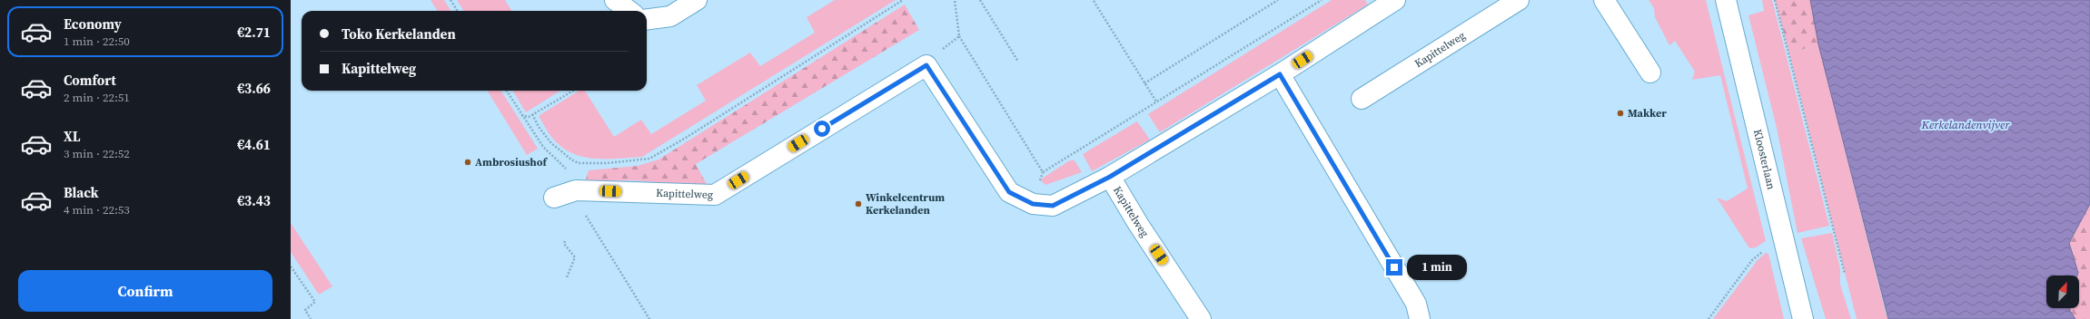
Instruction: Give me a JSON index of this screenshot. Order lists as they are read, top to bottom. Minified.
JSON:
{"streets":{"street":["Kapittelweg","Kloosterlaan"]},"water":["Kerkelandenvijver"],"places":["Makker","Ambrosiushof","Winkelcentrum Kerkelanden"],"north":"top right","page":{"list":[{"name":"Economy","note":"1 min · 22:50","value":"€2.71"},{"name":"Comfort","note":"2 min · 22:51","value":"€3.66"},{"name":"XL","note":"3 min · 22:52","value":"€4.61"},{"name":"Black","note":"4 min · 22:53","value":"€3.43"}],"banner":["Toko Kerkelanden","Kapittelweg"],"bubble":"1 min","buttons":"Confirm"}}
